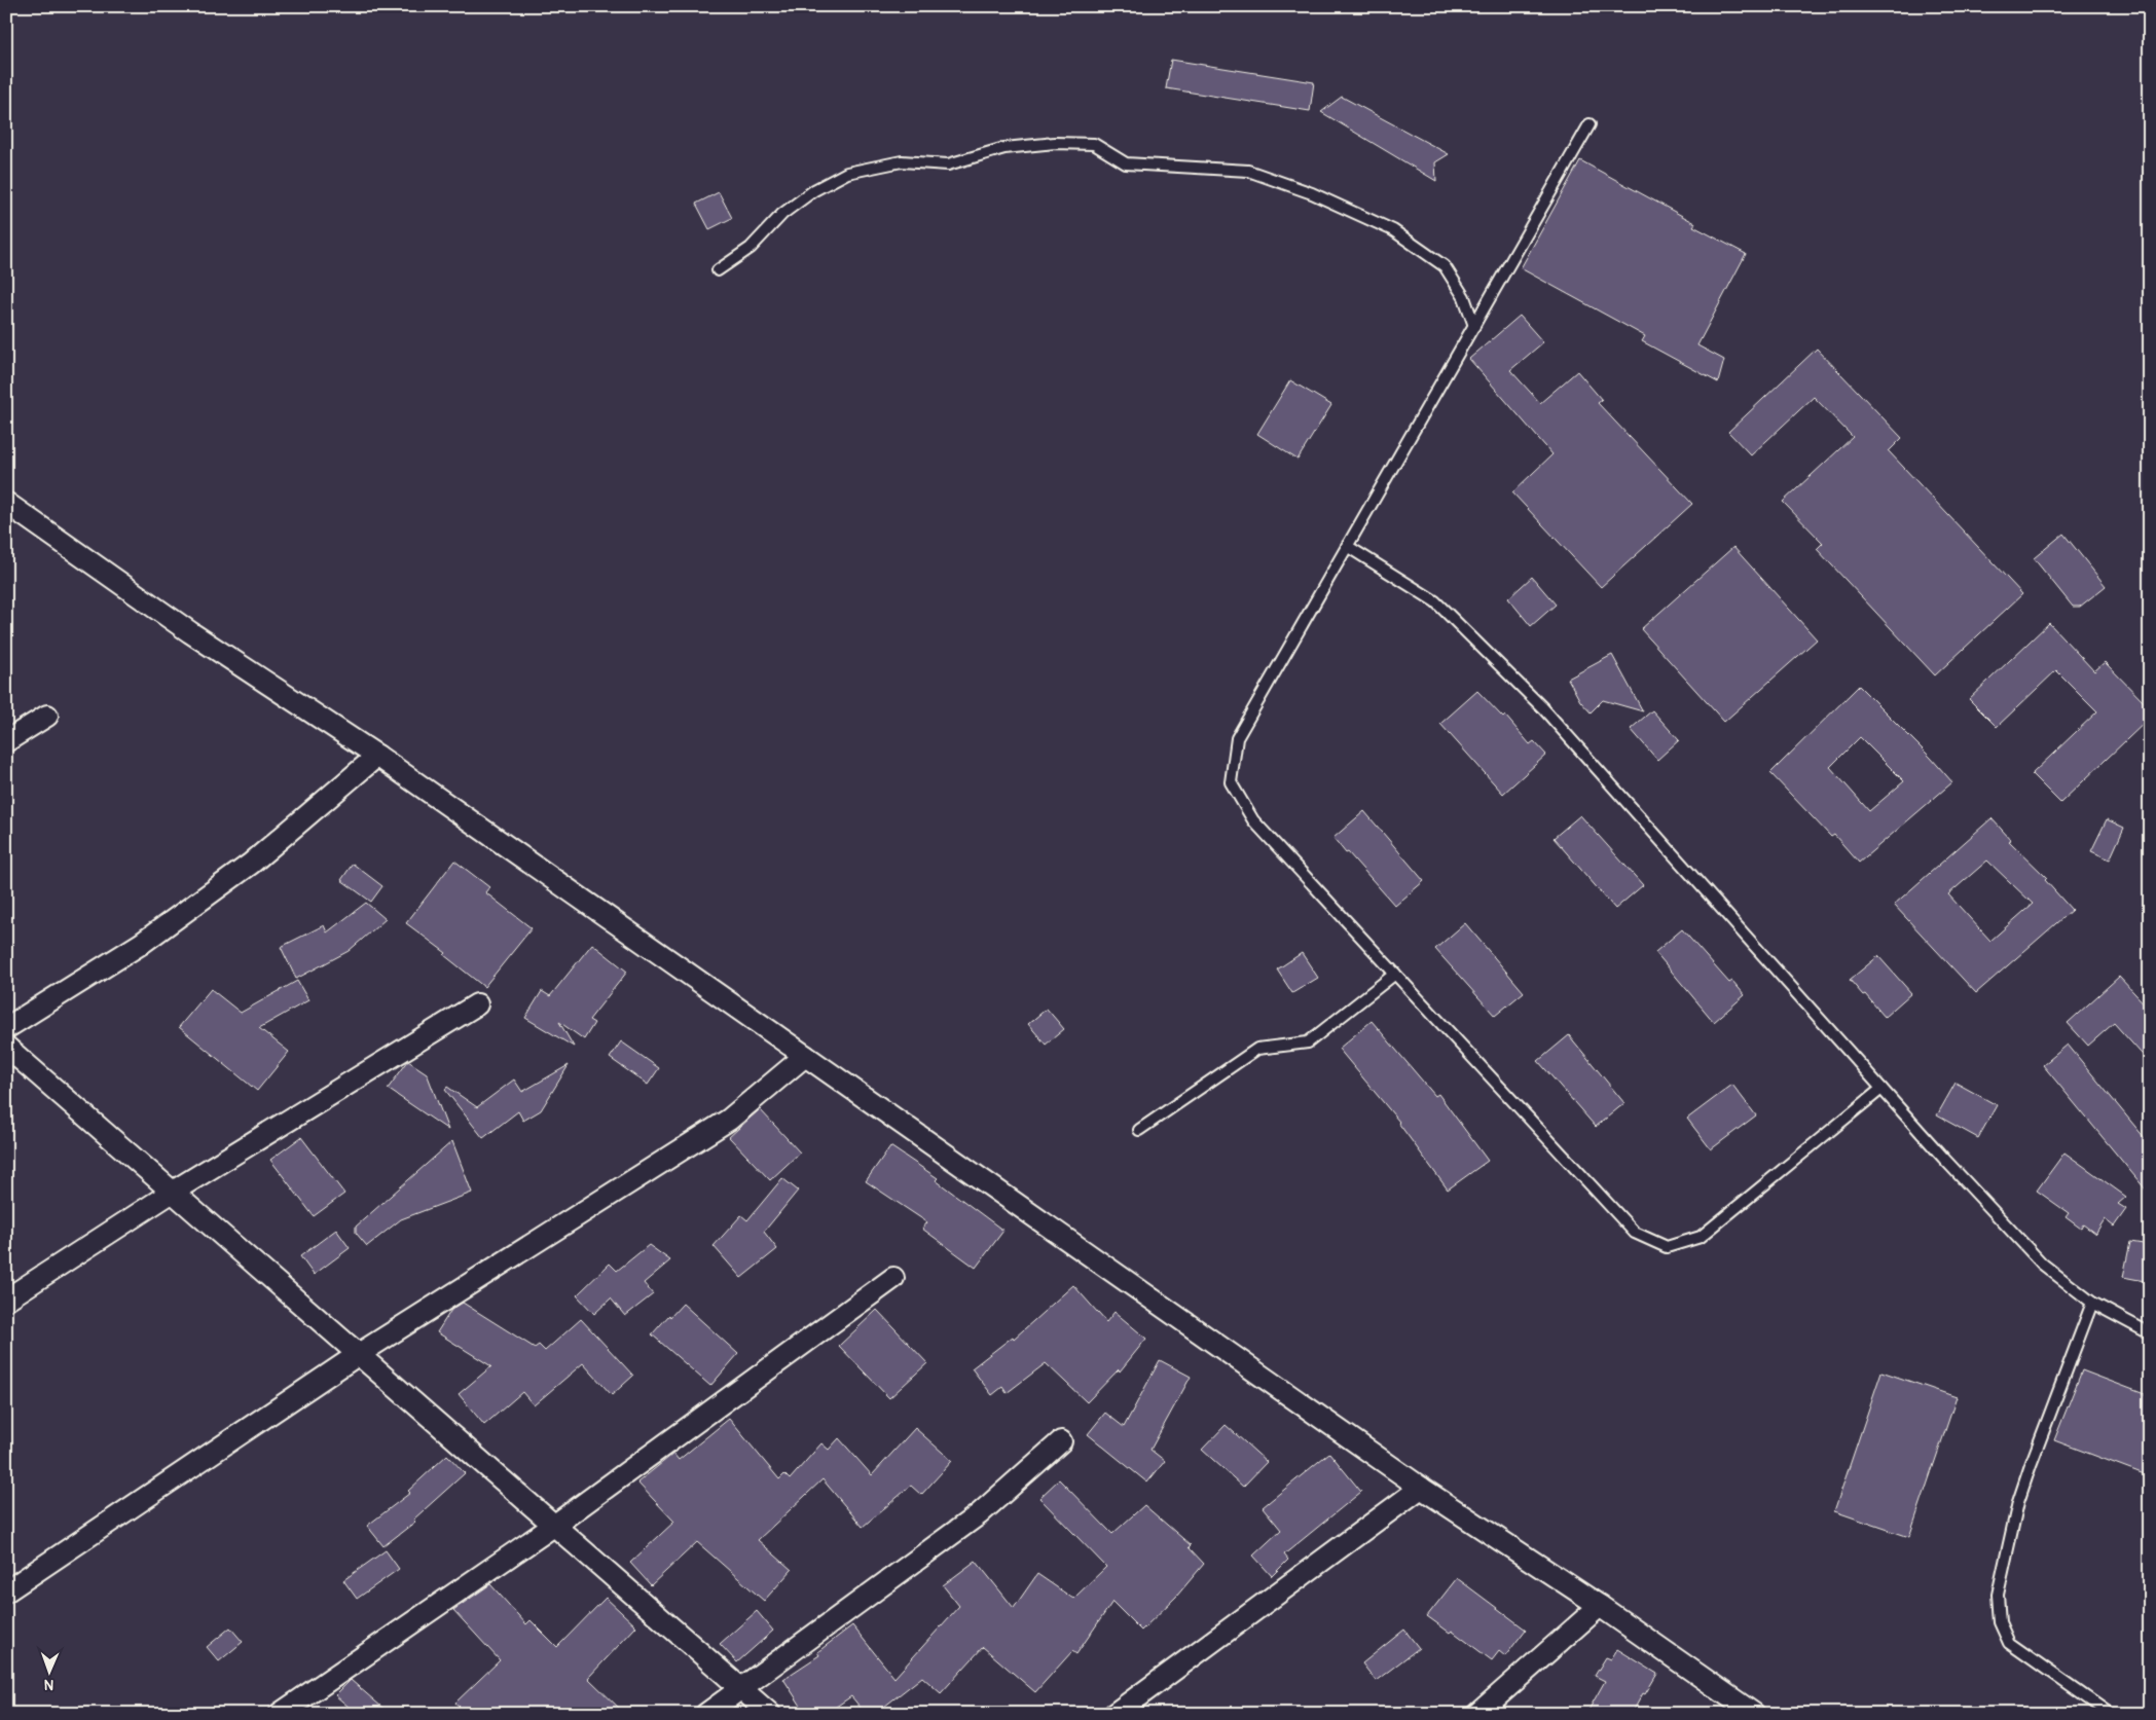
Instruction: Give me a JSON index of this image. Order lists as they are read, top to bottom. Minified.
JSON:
{"north":"bottom"}
